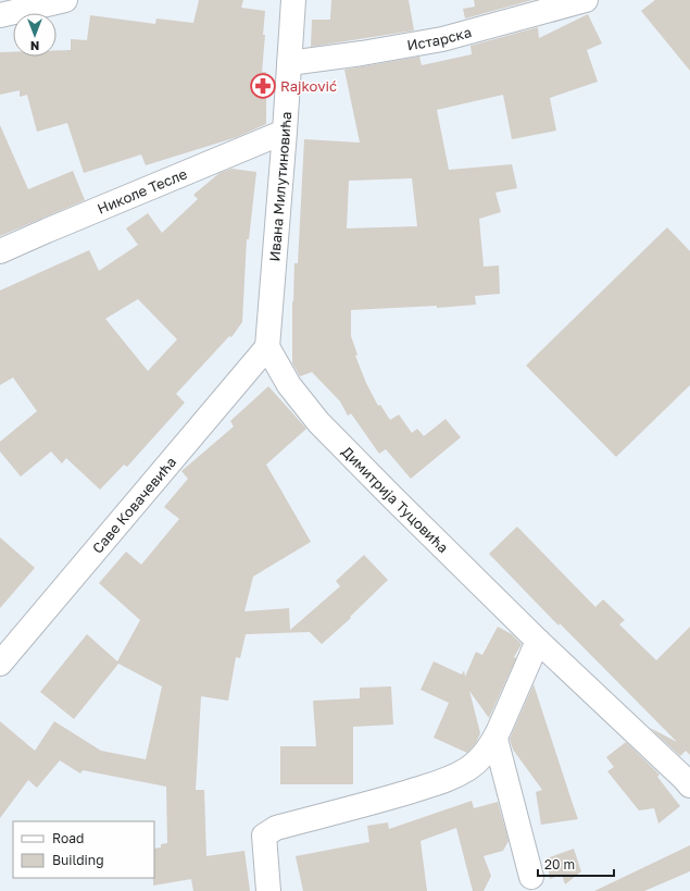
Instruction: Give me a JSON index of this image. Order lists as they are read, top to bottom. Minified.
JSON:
{"streets":{"street":["Истарска","Ивана Милутиновића","Николе Тесле","Димитрија Туцовића","Саве Ковачевића"]},"crossings":[["Истарска","Ивана Милутиновића"],["Ивана Милутиновића","Николе Тесле"],["Ивана Милутиновића","Димитрија Туцовића"],["Ивана Милутиновића","Саве Ковачевића"],["Димитрија Туцовића","Саве Ковачевића"]],"places":{"pharmacy":["Rajković"]},"legend":["Road","Building"],"scale_bar":"20 m","north":"bottom"}
